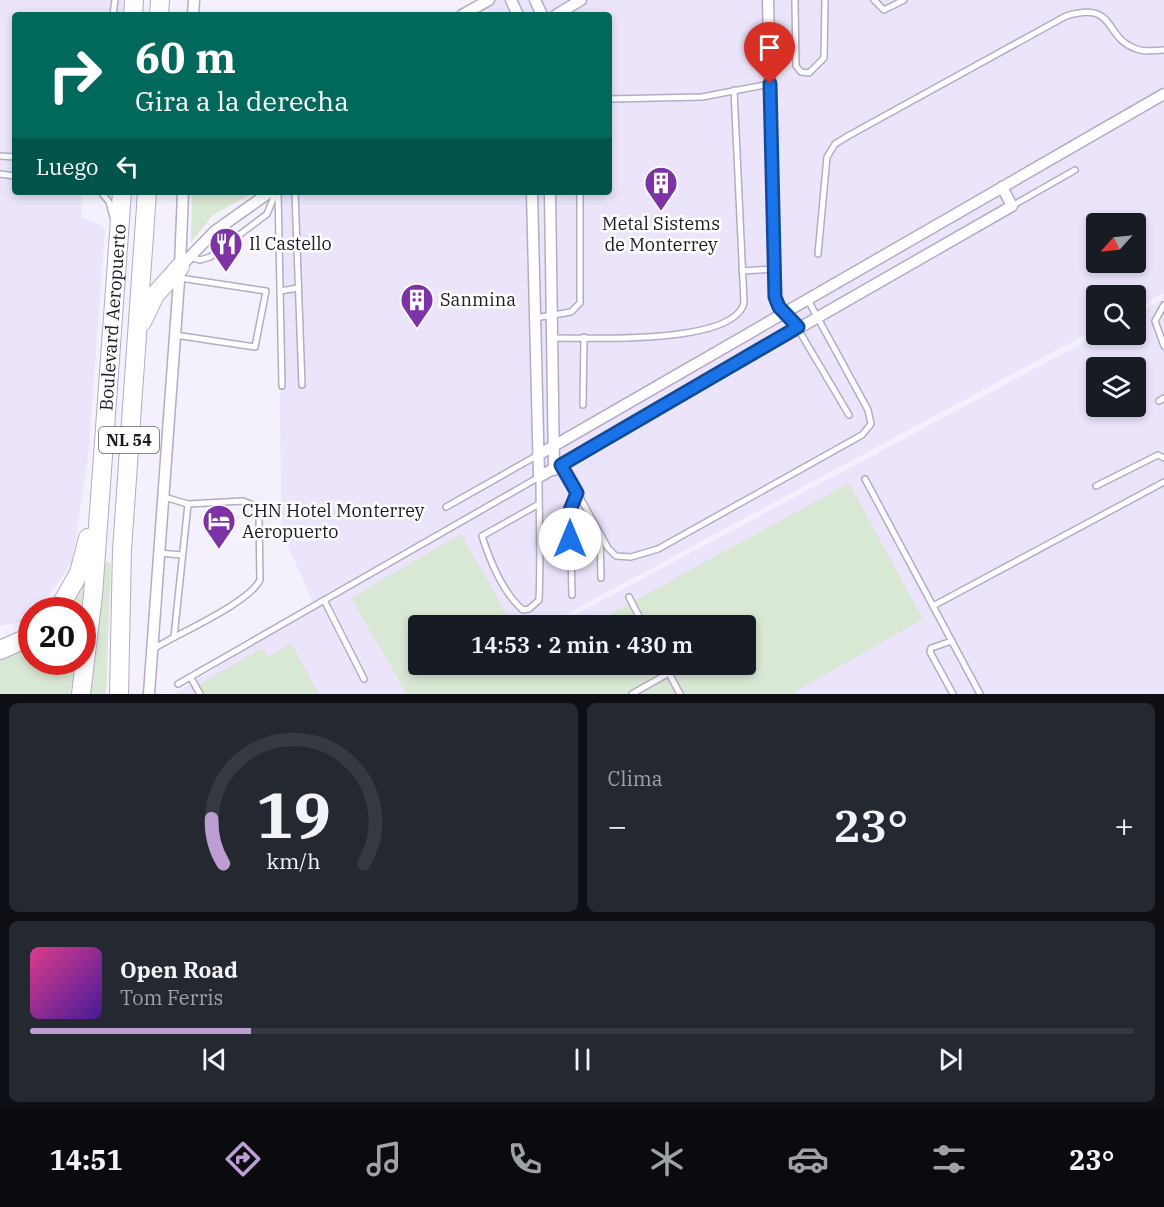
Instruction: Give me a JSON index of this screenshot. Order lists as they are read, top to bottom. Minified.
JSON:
{"streets":{"highway":["Boulevard Aeropuerto","NL 54"]},"places":{"building":["Metal Sistems de Monterrey","Sanmina"],"restaurant":["Il Castello"],"hotel":["CHN Hotel Monterrey Aeropuerto"]},"north":"bottom left","page":{"turn":["60 m","Gira a la derecha"],"then":"Luego","limit":"20","trip":"14:53 · 2 min · 430 m","tile":"Clima","heat":["−","23°","+"],"song":["Open Road","Tom Ferris"],"tabs":["14:51","23°"],"gauge":["19","km/h"]}}
